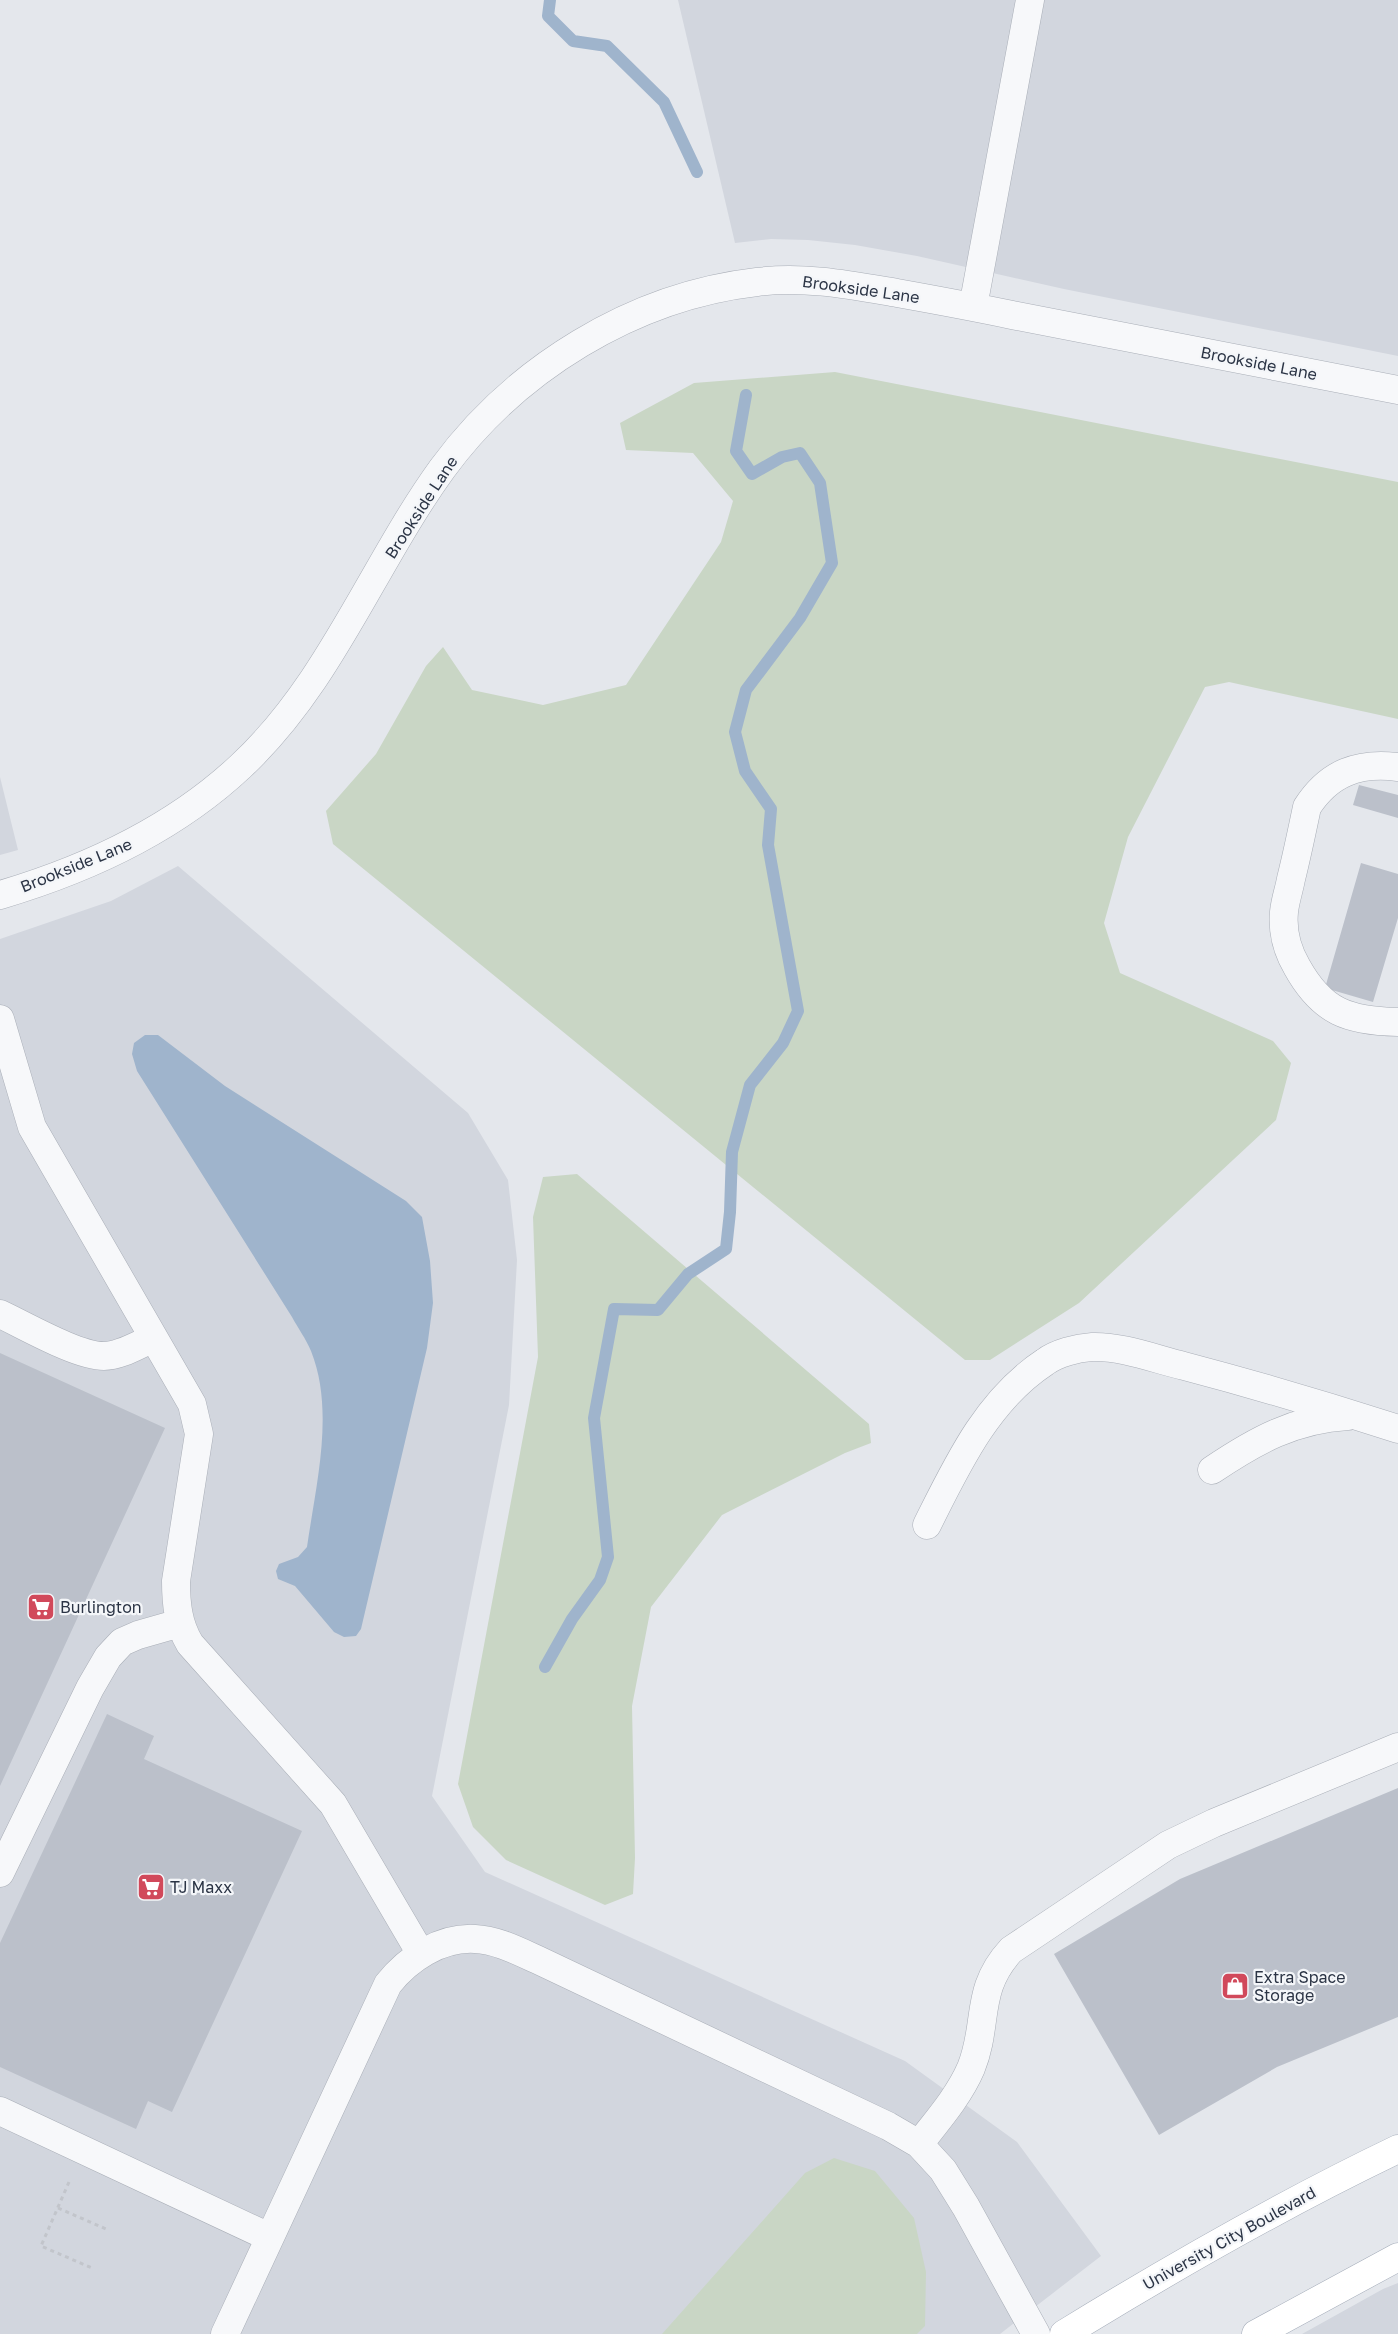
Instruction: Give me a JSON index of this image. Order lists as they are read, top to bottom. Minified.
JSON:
{"streets":{"main road":["University City Boulevard"],"street":["Brookside Lane"]},"places":{"supermarket":["Burlington","TJ Maxx"],"shop":["Extra Space Storage"]}}
